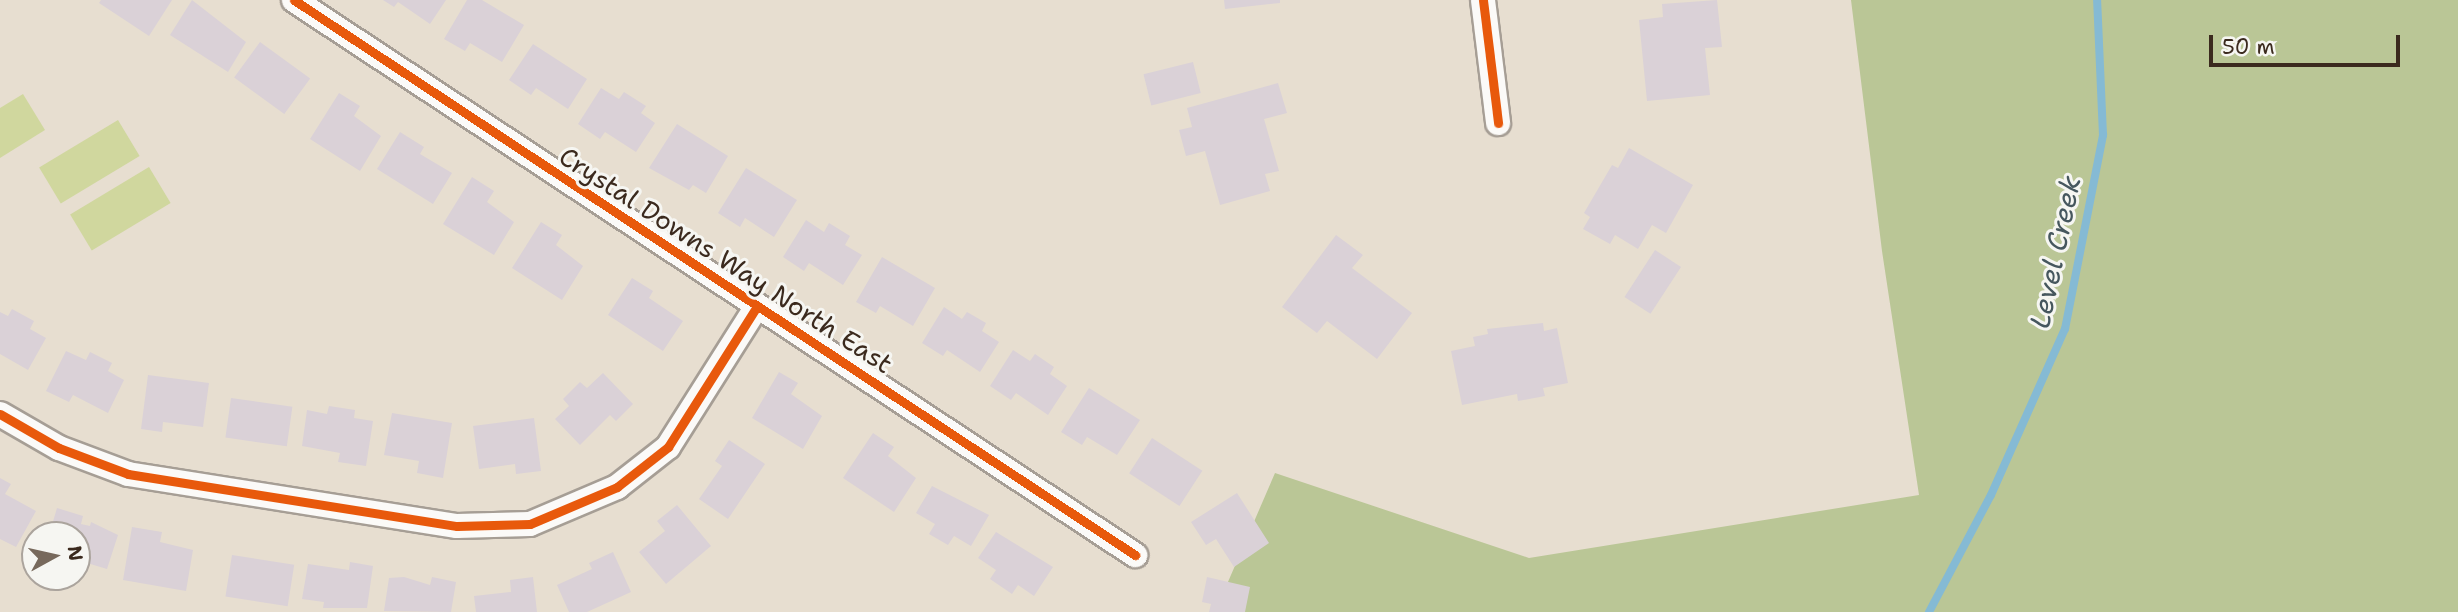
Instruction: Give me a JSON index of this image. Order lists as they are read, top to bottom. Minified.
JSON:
{"streets":{"street":["Crystal Downs Way North East"]},"water":["Level Creek"],"scale_bar":"50 m","north":"right"}
